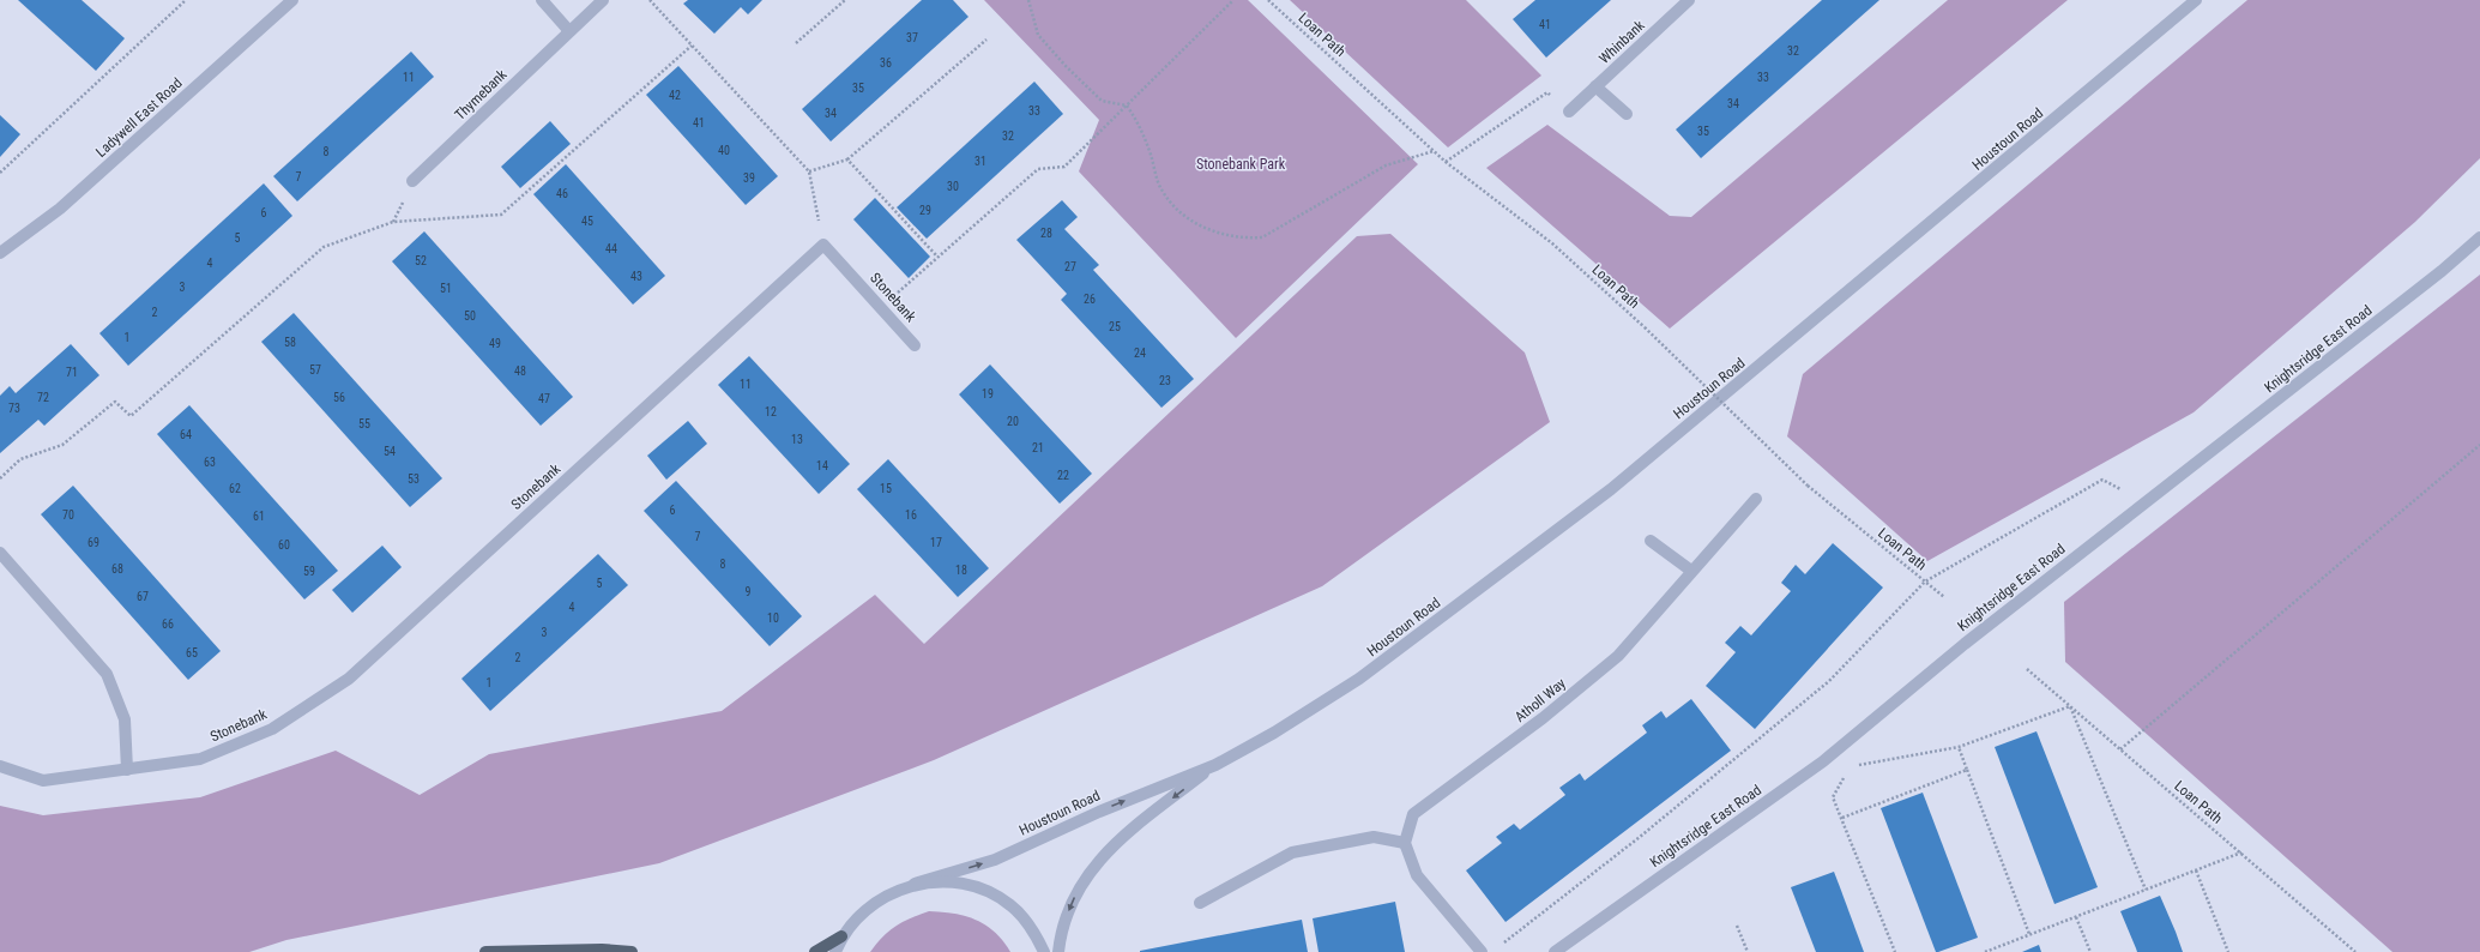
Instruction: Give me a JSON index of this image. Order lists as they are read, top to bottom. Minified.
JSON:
{"streets":{"street":["Whinbank","Thymebank","Ladywell East Road","Houstoun Road","Stonebank","Knightsridge East Road","Atholl Way"],"path":["Loan Path"]},"parks":["Stonebank Park"],"house_numbers":["41","37","32","36","11","33","35","42","34","33","34","41","35","32","40","8","31","7","39","30","46","29","6","45","28","5","44","52","4","27","43","3","51","26","2","50","25","1","58","49","24","57","48","71","23","11","19","72","56","47","73","12","20","55","64","13","21","54","63","14","22","53","62","15","6","70","16","61","7","69","17","60","8","68","18","59","5","9","67","4","10","66","3","65","2","1"]}
